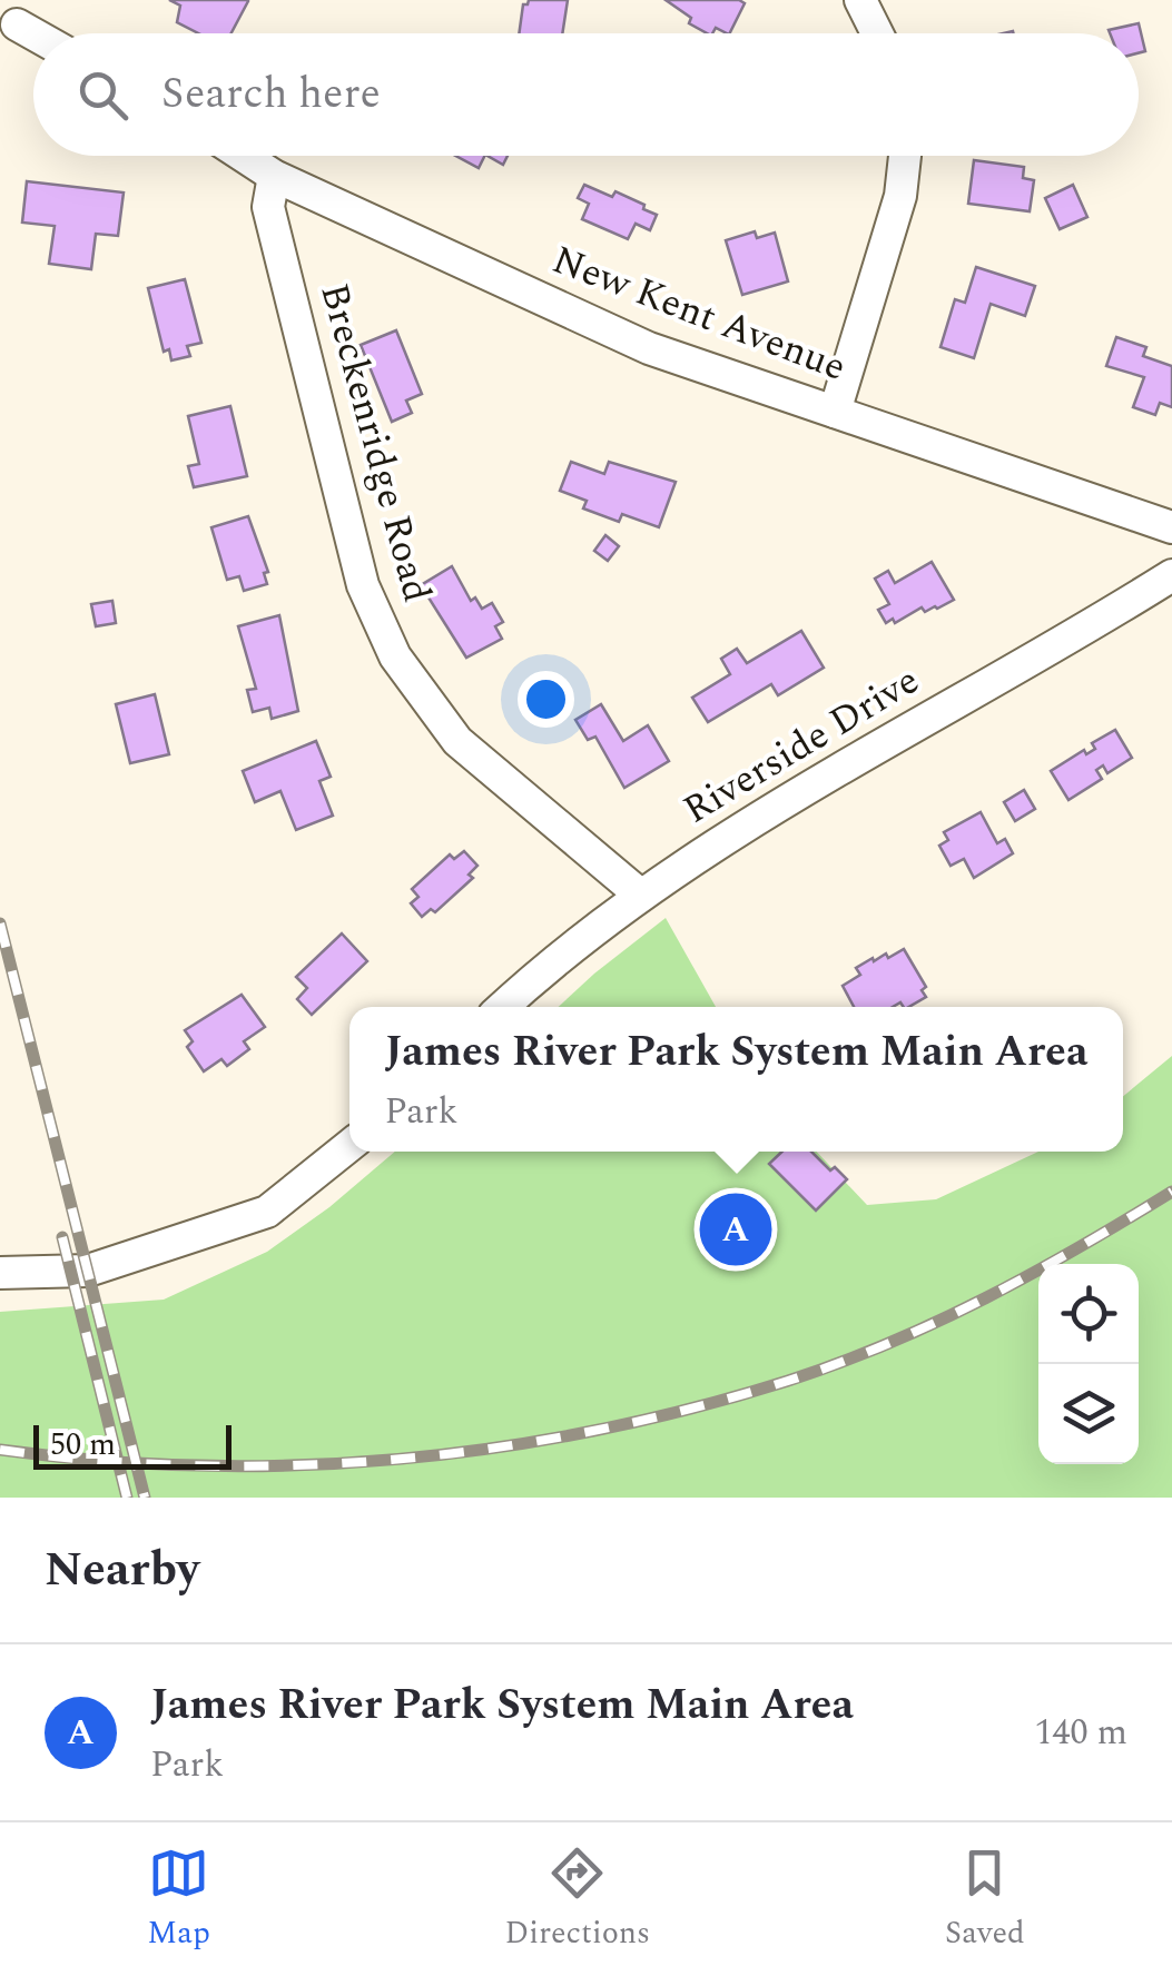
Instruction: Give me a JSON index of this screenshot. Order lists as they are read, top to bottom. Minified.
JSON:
{"streets":{"street":["New Kent Avenue","Breckenridge Road","Riverside Drive"]},"crossings":[["New Kent Avenue","Breckenridge Road"],["Breckenridge Road","Riverside Drive"]],"scale_bar":"50 m","page":{"search":"Search here","popup":["James River Park System Main Area","Park"],"pins":"A","scale":"50 m","heading":"Nearby","list":[{"mark":"A","name":"James River Park System Main Area","note":"Park","value":"140 m"}],"nav":["Map","Directions","Saved"]}}
